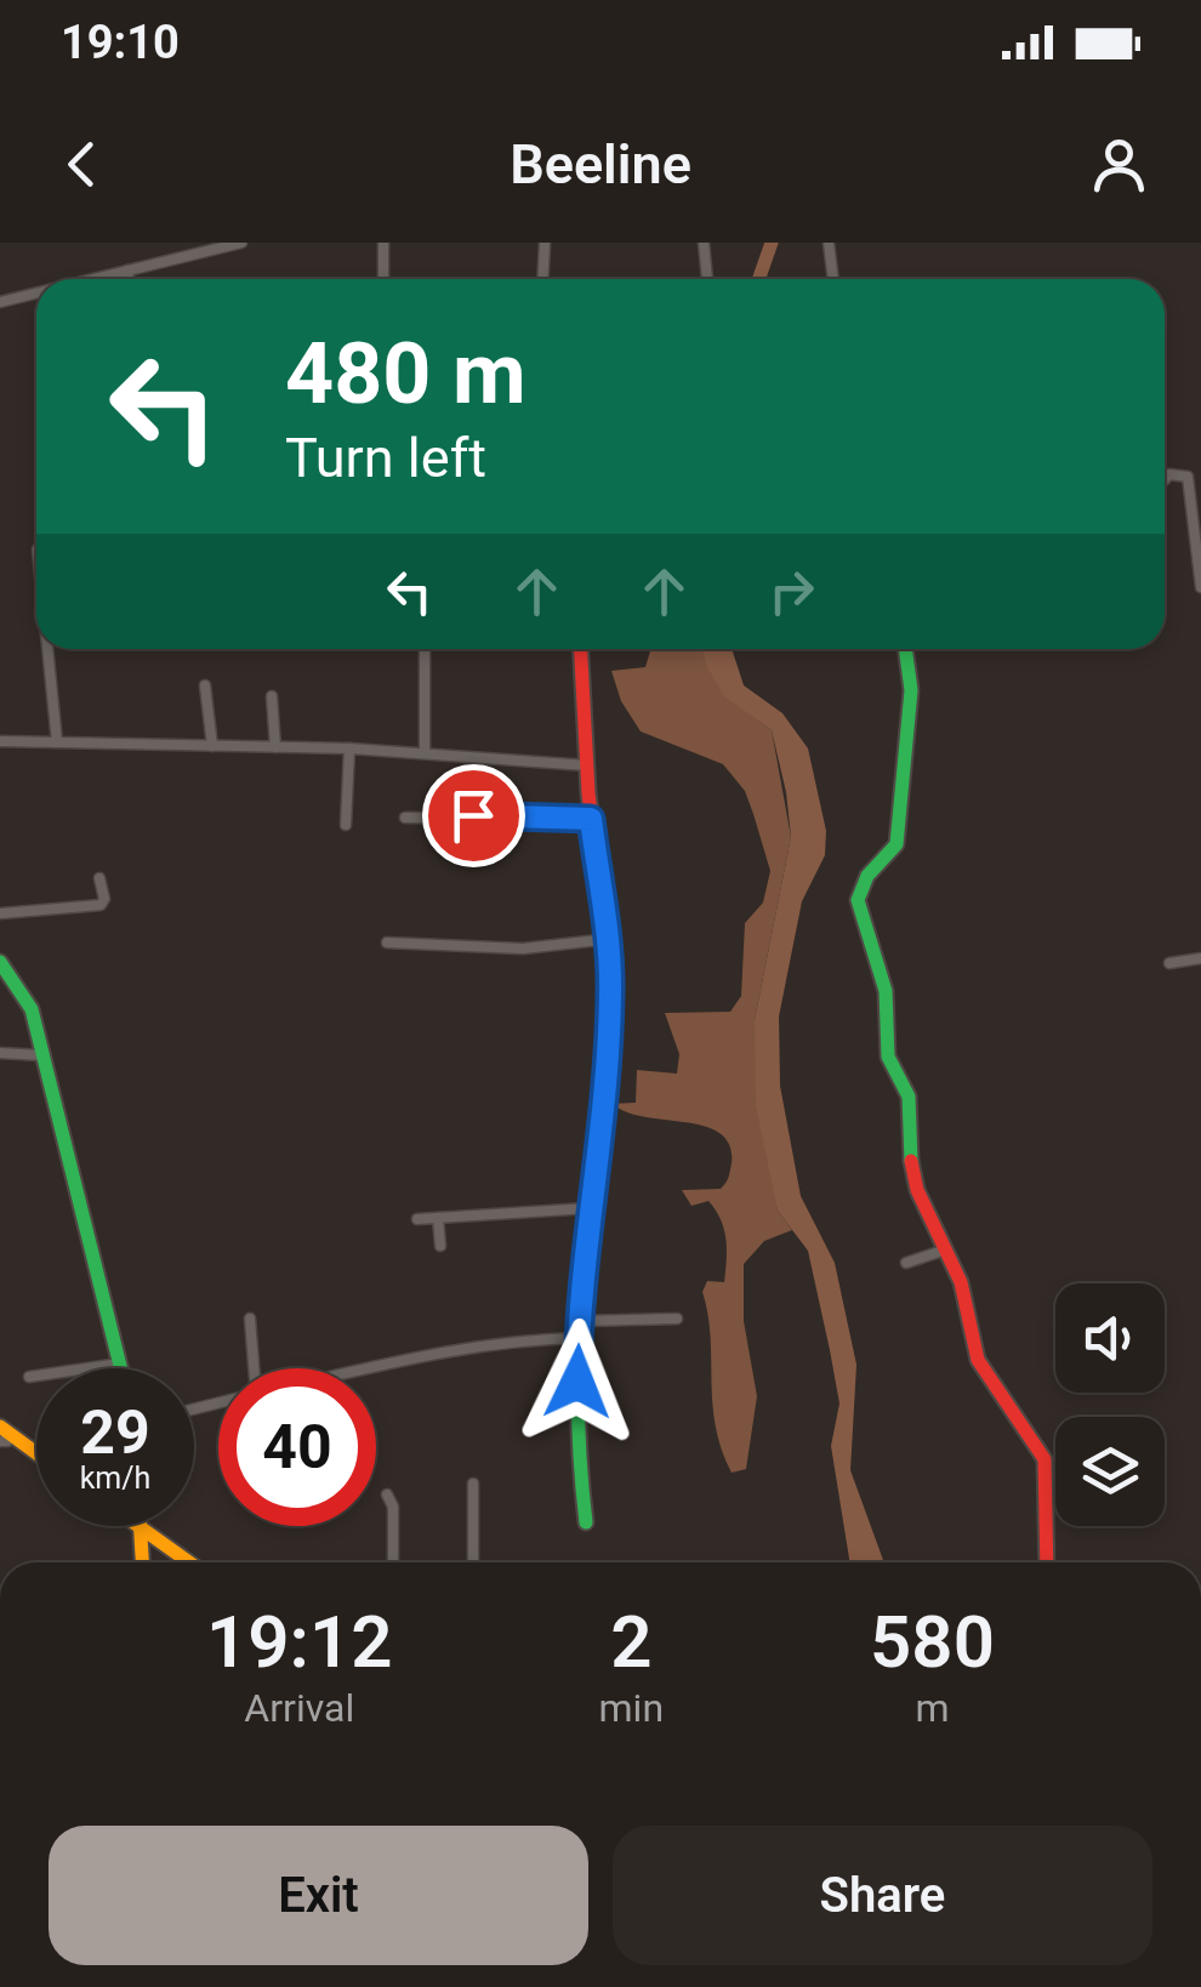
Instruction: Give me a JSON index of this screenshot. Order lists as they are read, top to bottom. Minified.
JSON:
{"page":{"status":"19:10","header":"Beeline","turn":["480 m","Turn left"],"speed":"29 km/h","limit":"40","eta":["19:12","Arrival","2","min","580","m"],"buttons":["Exit","Share"]}}
